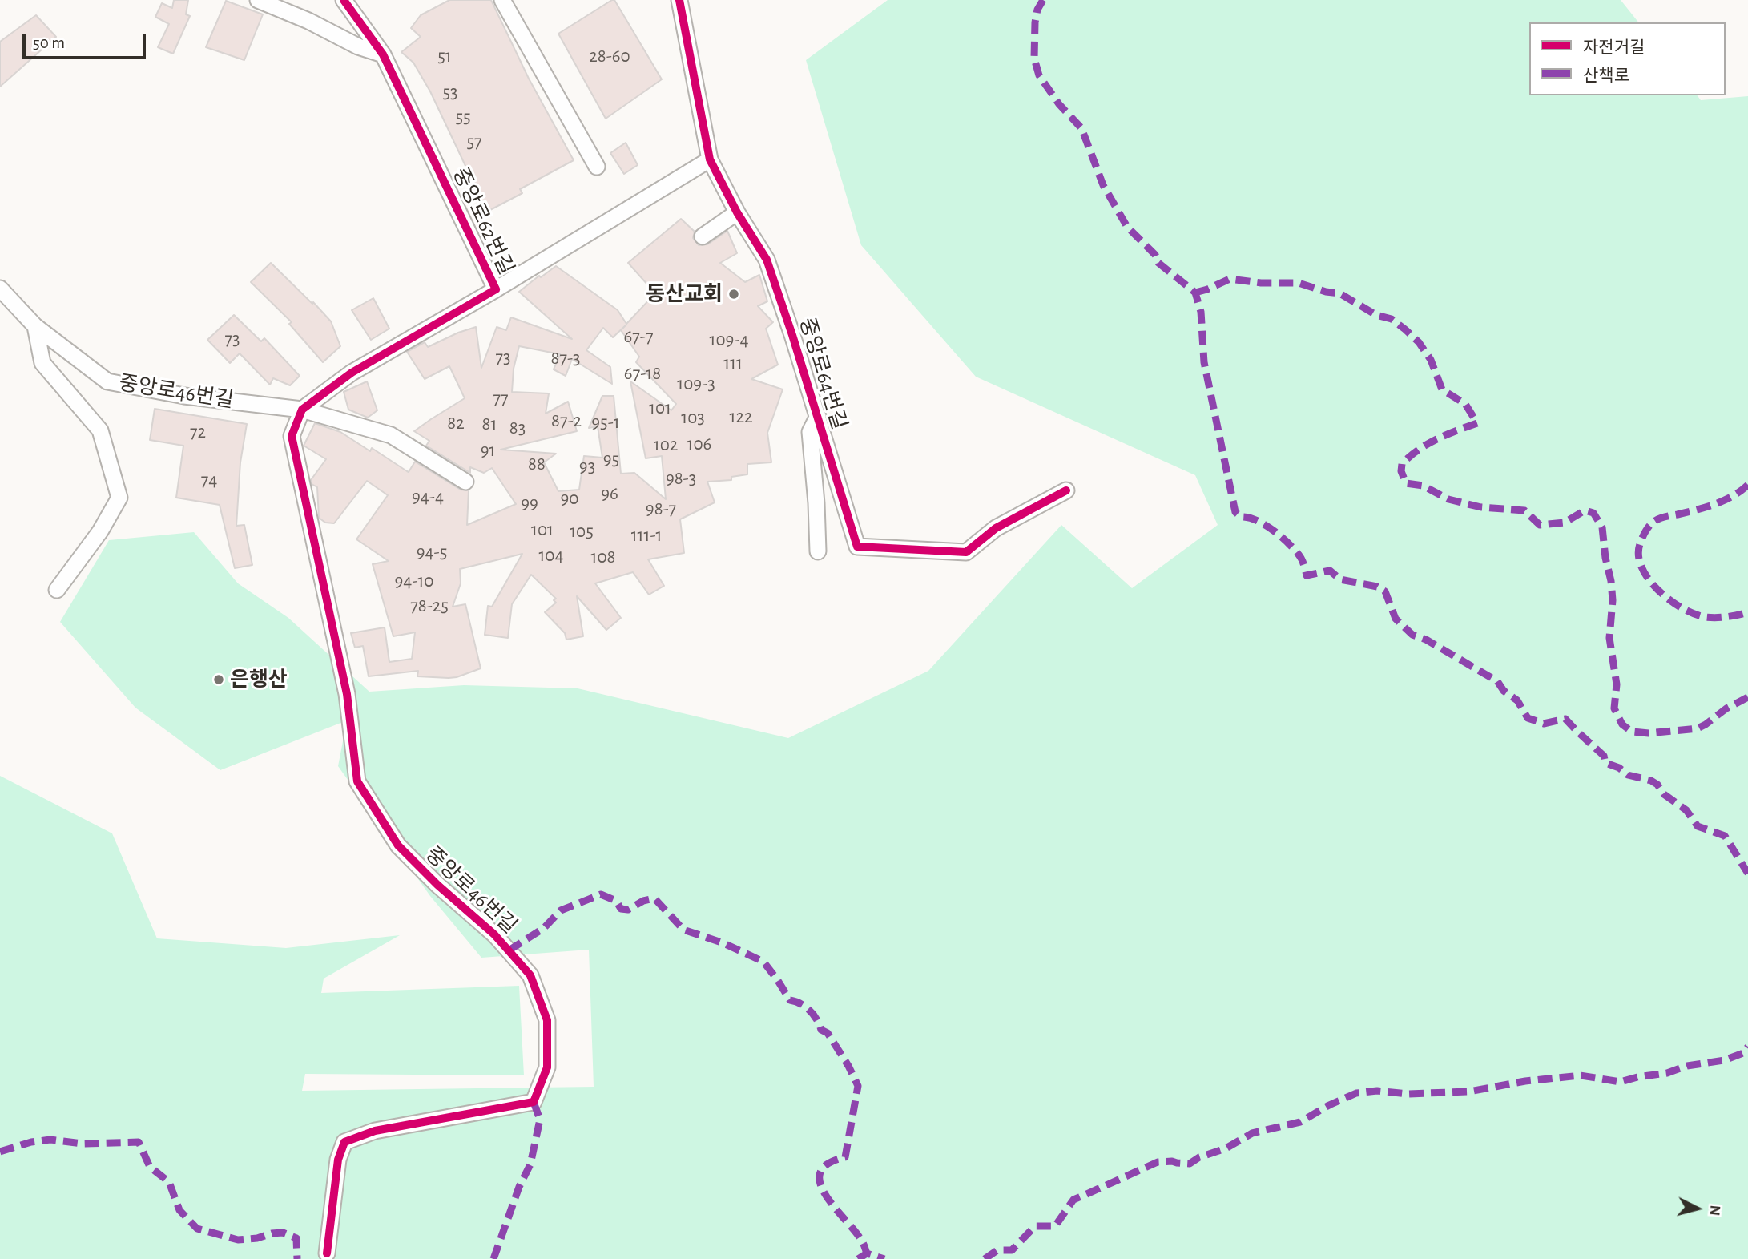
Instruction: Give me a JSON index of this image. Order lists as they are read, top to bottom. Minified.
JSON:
{"streets":{"street":["중앙로62번길","중앙로64번길","중앙로46번길"]},"crossings":[["중앙로62번길","중앙로46번길"]],"places":["동산교회","은행산"],"house_numbers":["51","28-60","53","55","57","67-7","73","109-4","73","87-3","111","67-18","109-3","77","101","122","103","87-2","95-1","82","81","83","72","106","102","91","95","88","93","98-3","74","96","94-4","90","99","98-7","101","105","111-1","94-5","104","108","94-10","78-25"],"legend":["자전거길","산책로"],"scale_bar":"50 m","north":"right"}
